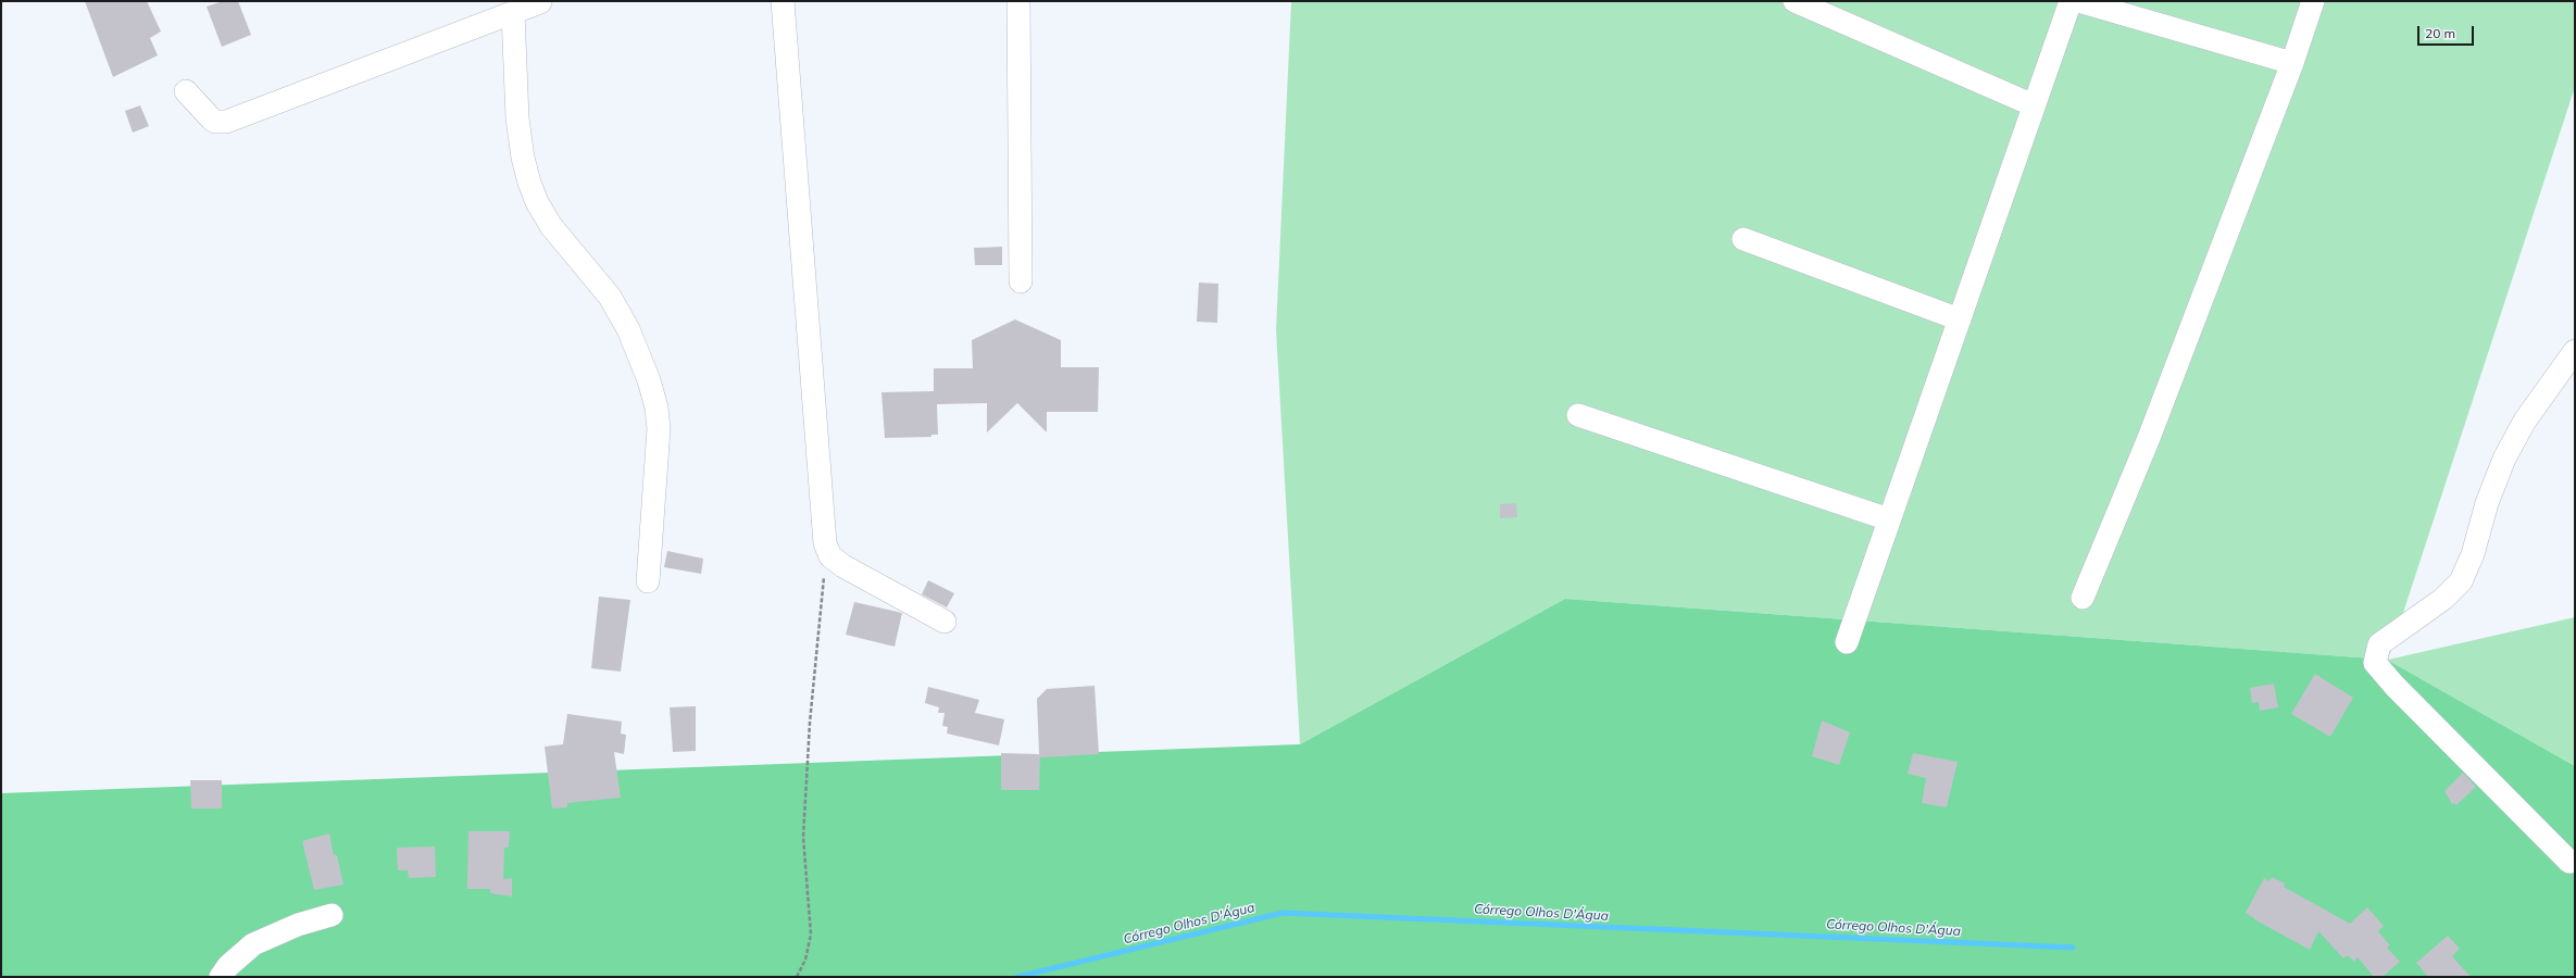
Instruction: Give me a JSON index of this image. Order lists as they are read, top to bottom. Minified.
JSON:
{"water":["Córrego Olhos D'Água"],"scale_bar":"20 m"}
